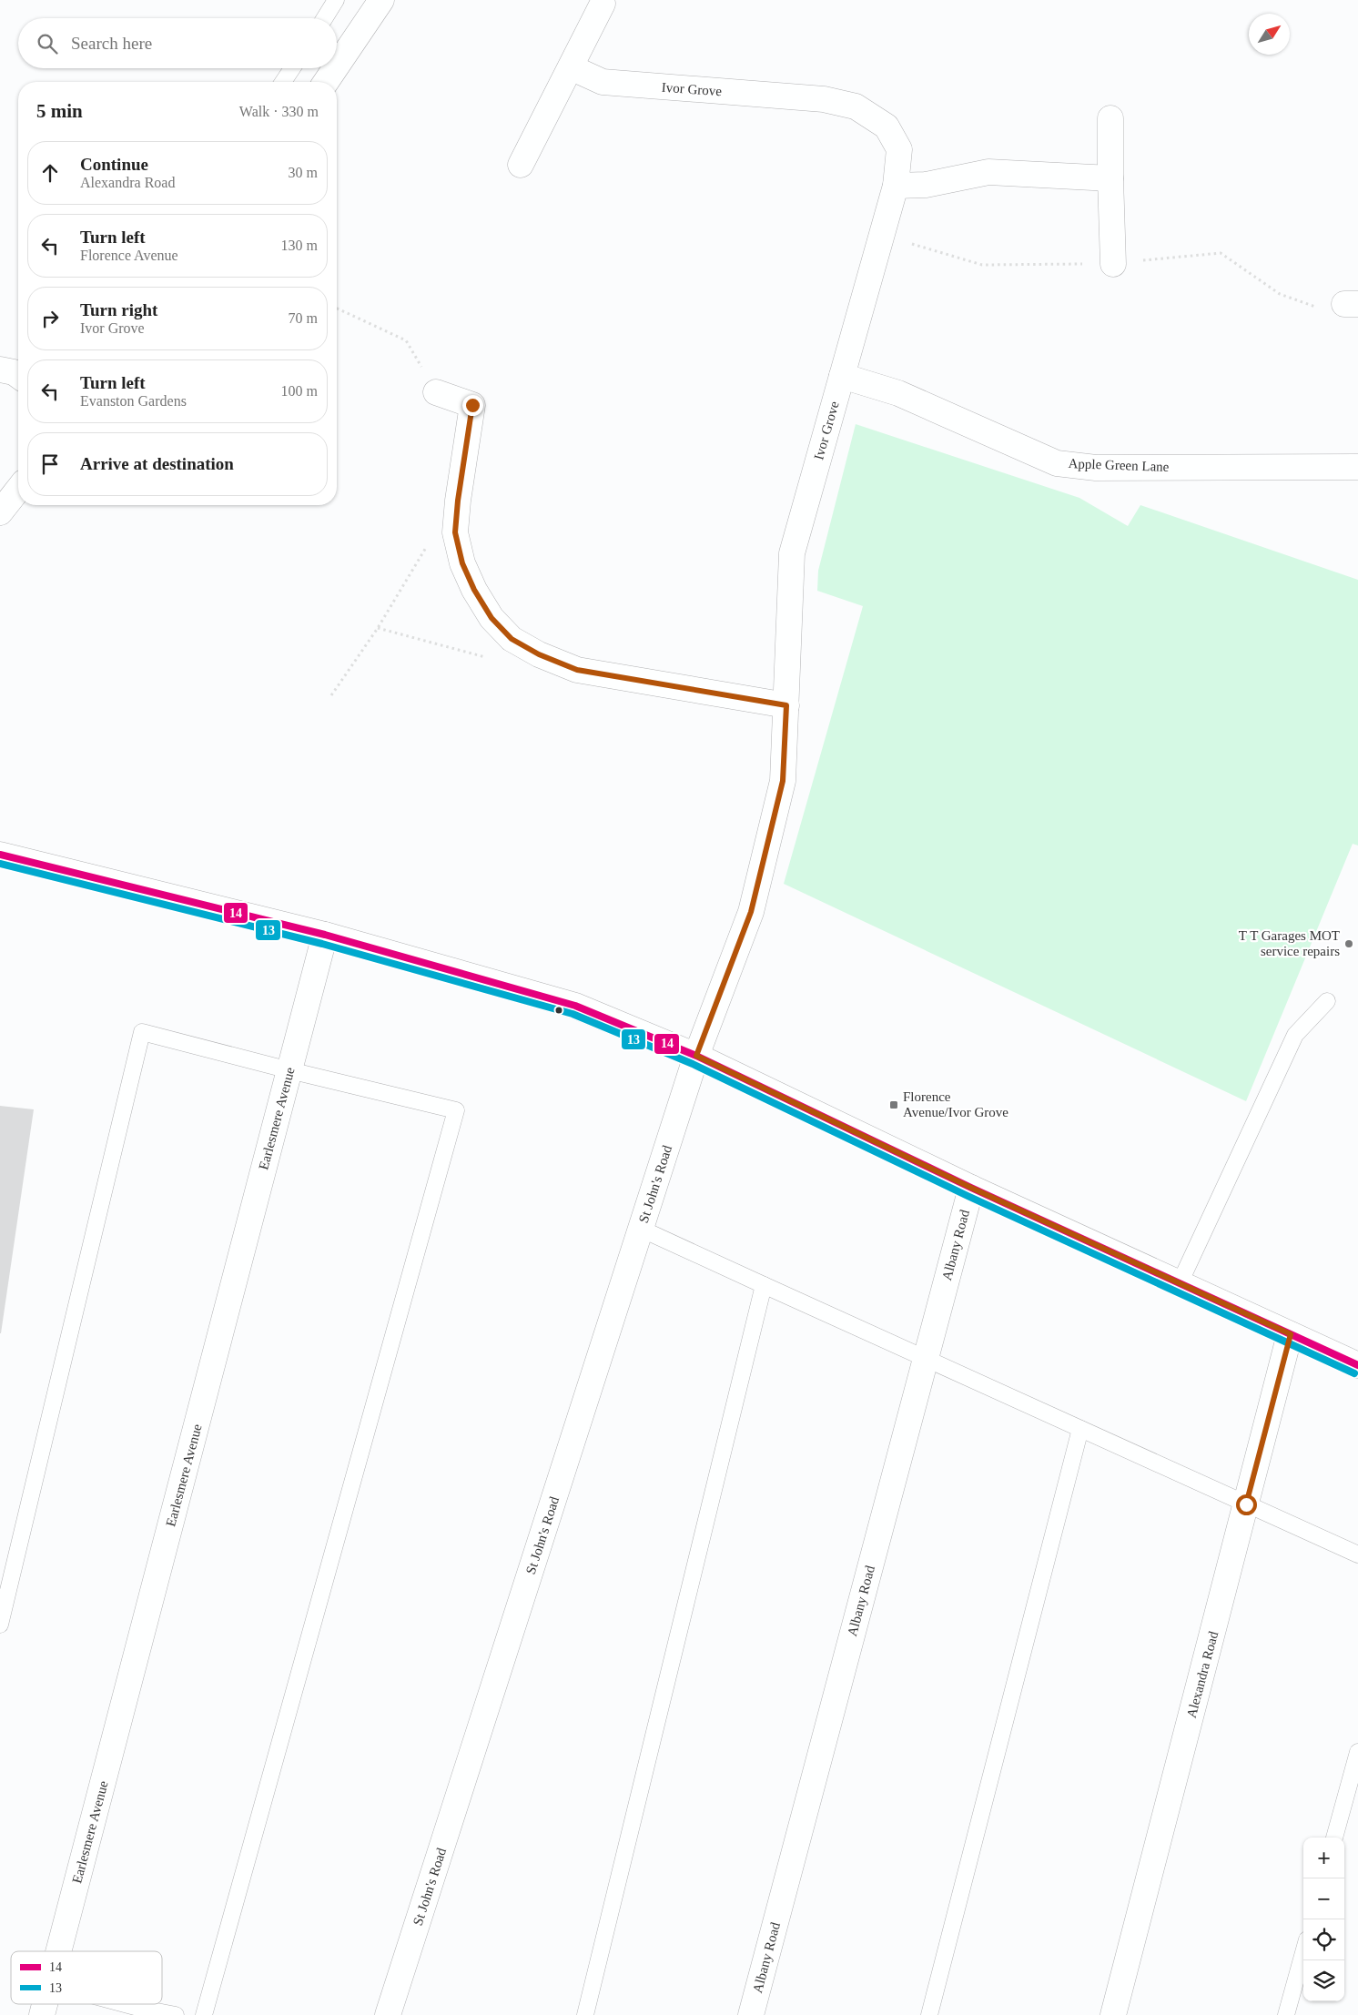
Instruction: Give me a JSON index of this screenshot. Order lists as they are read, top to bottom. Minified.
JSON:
{"streets":{"street":["Ivor Grove","Apple Green Lane","Earlesmere Avenue","St John's Road","Albany Road","Alexandra Road"]},"crossings":[["Ivor Grove","Apple Green Lane"],["Ivor Grove","St John's Road"]],"places":{"other":["T T Garages MOT service repairs"],"transit":["Florence Avenue/Ivor Grove"]},"lines":["transit line 14","transit line 13"],"legend":["14","13"],"north":"top right","page":{"search":"Search here","heading":["5 min","Walk · 330 m"],"list":[["Continue","Alexandra Road","30 m"],["Turn left","Florence Avenue","130 m"],["Turn right","Ivor Grove","70 m"],["Turn left","Evanston Gardens","100 m"],"Arrive at destination"],"map_buttons":["+","−"]}}
